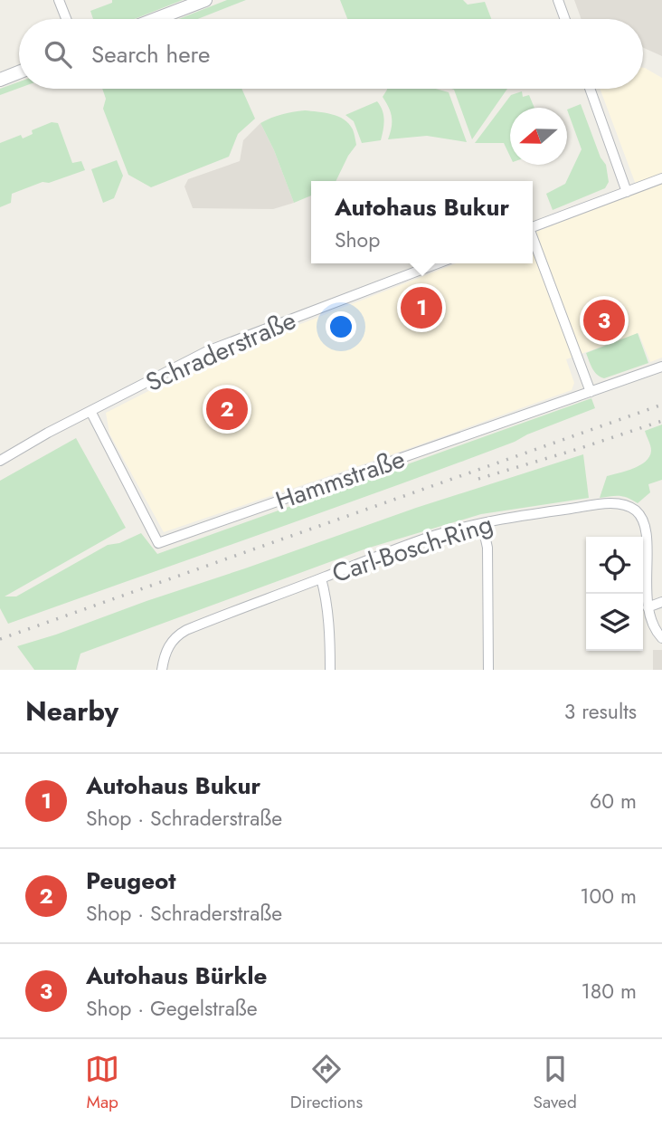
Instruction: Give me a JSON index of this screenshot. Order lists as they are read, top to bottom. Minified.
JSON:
{"streets":{"street":["Schraderstraße","Hammstraße","Carl-Bosch-Ring"]},"crossings":[["Schraderstraße","Hammstraße"]],"north":"left","page":{"search":"Search here","popup":["Autohaus Bukur","Shop"],"pins":["1","3","2"],"heading":["Nearby","3 results"],"list":[{"mark":"1","name":"Autohaus Bukur","note":"Shop · Schraderstraße","value":"60 m"},{"mark":"2","name":"Peugeot","note":"Shop · Schraderstraße","value":"100 m"},{"mark":"3","name":"Autohaus Bürkle","note":"Shop · Gegelstraße","value":"180 m"}],"nav":["Map","Directions","Saved"]}}
